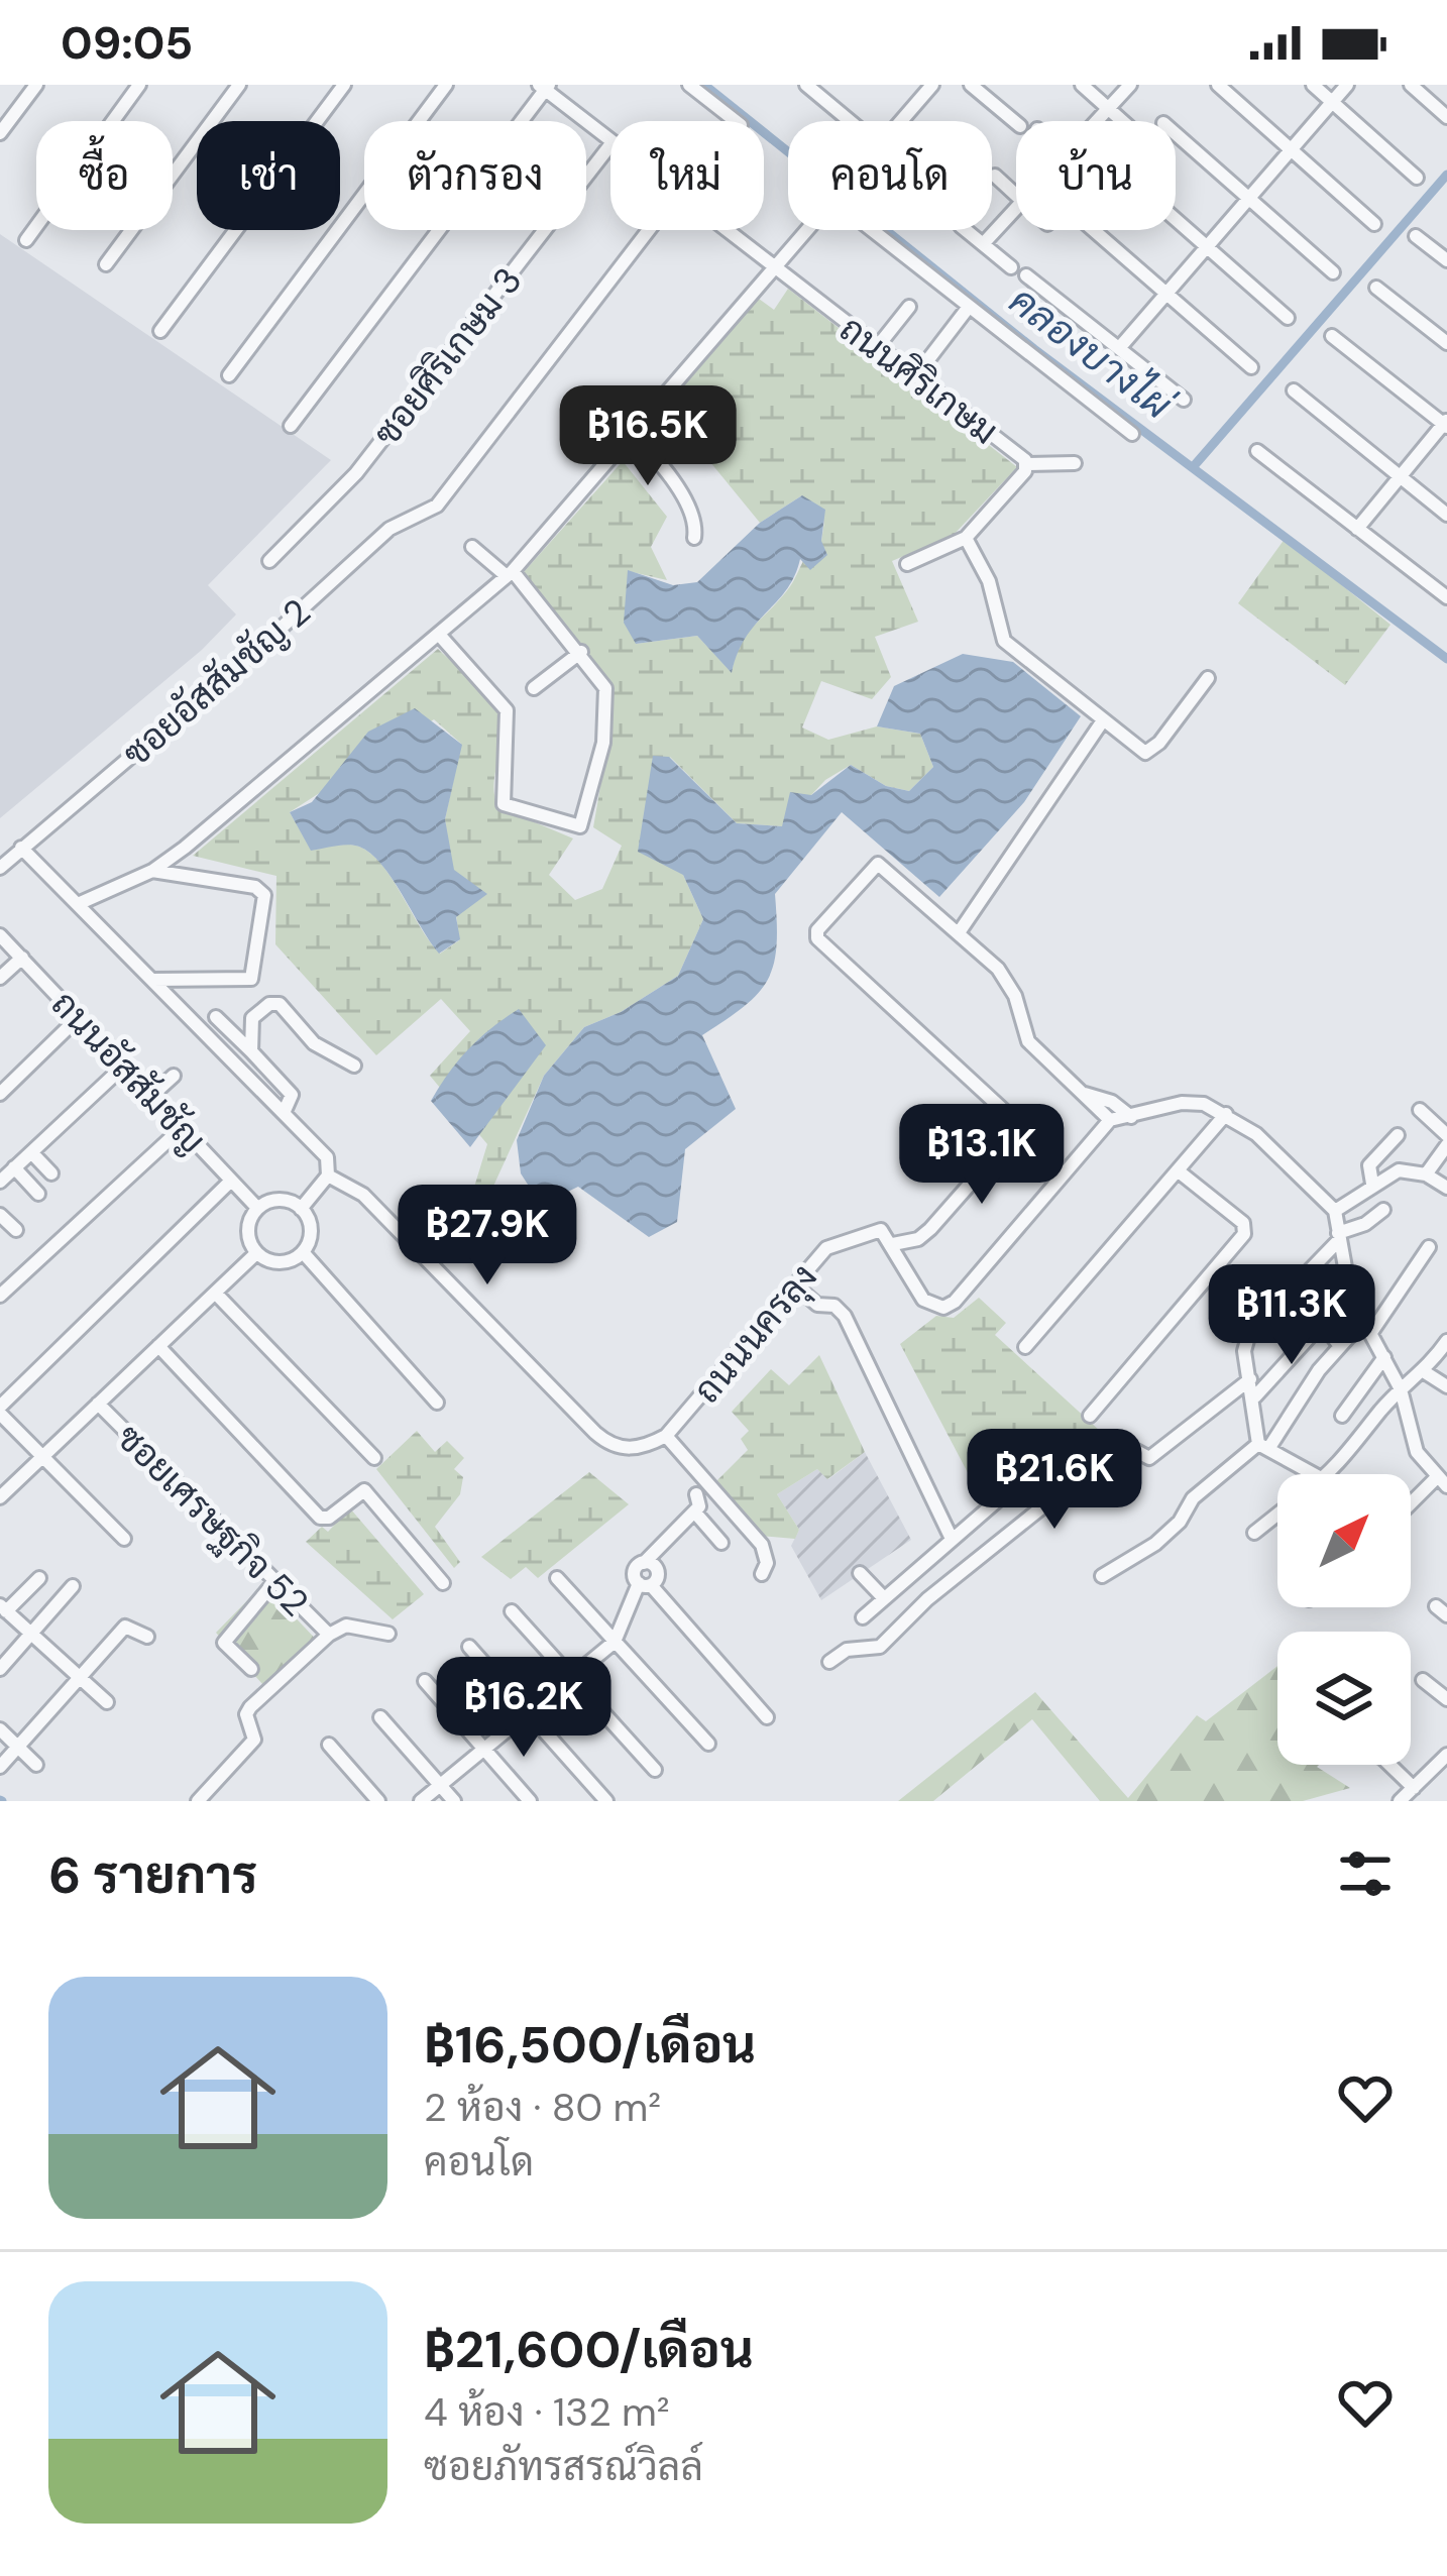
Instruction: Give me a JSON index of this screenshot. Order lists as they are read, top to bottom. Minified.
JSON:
{"streets":{"street":["ซอยศิริเกษม 3","ถนนศิริเกษม","ซอยอัสสัมชัญ 2","ถนนอัสสัมชัญ","ถนนนครลุง","ซอยเศรษฐกิจ 52"]},"water":["คลองบางไผ่"],"north":"top right","page":{"status":"09:05","chip":["ซื้อ","เช่า","ตัวกรอง","ใหม่","คอนโด","บ้าน"],"price":["฿16.5K","฿13.1K","฿27.9K","฿11.3K","฿21.6K","฿16.2K"],"heading":"6 รายการ","list":[{"name":"฿16,500/เดือน","note":"2 ห้อง · 80 m² · คอนโด"},{"name":"฿21,600/เดือน","note":"4 ห้อง · 132 m² · ซอยภัทรสรณ์วิลล์"}]}}
